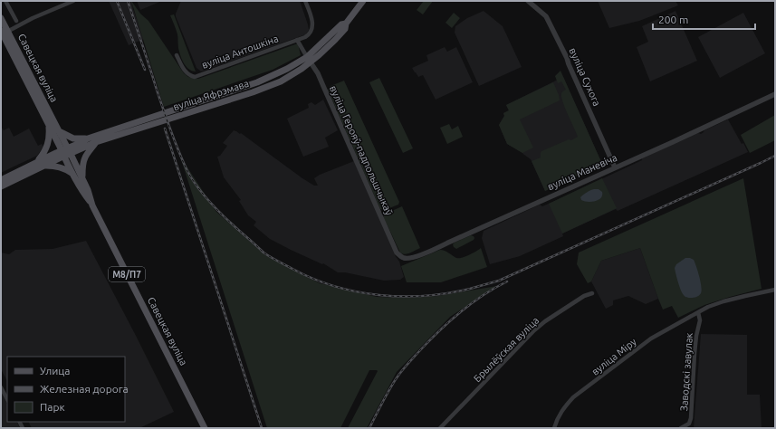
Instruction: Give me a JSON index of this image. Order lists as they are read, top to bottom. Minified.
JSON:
{"streets":{"main road":["Савецкая вуліца","вуліца Яфрэмава","М8/П7"],"street":["вуліца Антошкіна","вуліца Сухога","вуліца Герояў-падпольшчыкаў","вуліца Маневіча","Брылёўская вуліца","вуліца Міру","Заводскі завулак"]},"crossings":[["Савецкая вуліца","вуліца Яфрэмава"],["вуліца Сухога","вуліца Маневіча"],["вуліца Яфрэмава","вуліца Герояў-падпольшчыкаў"],["вуліца Герояў-падпольшчыкаў","вуліца Маневіча"],["вуліца Міру","Заводскі завулак"]],"legend":["Улица","Железная дорога","Парк"],"scale_bar":"200 m"}
